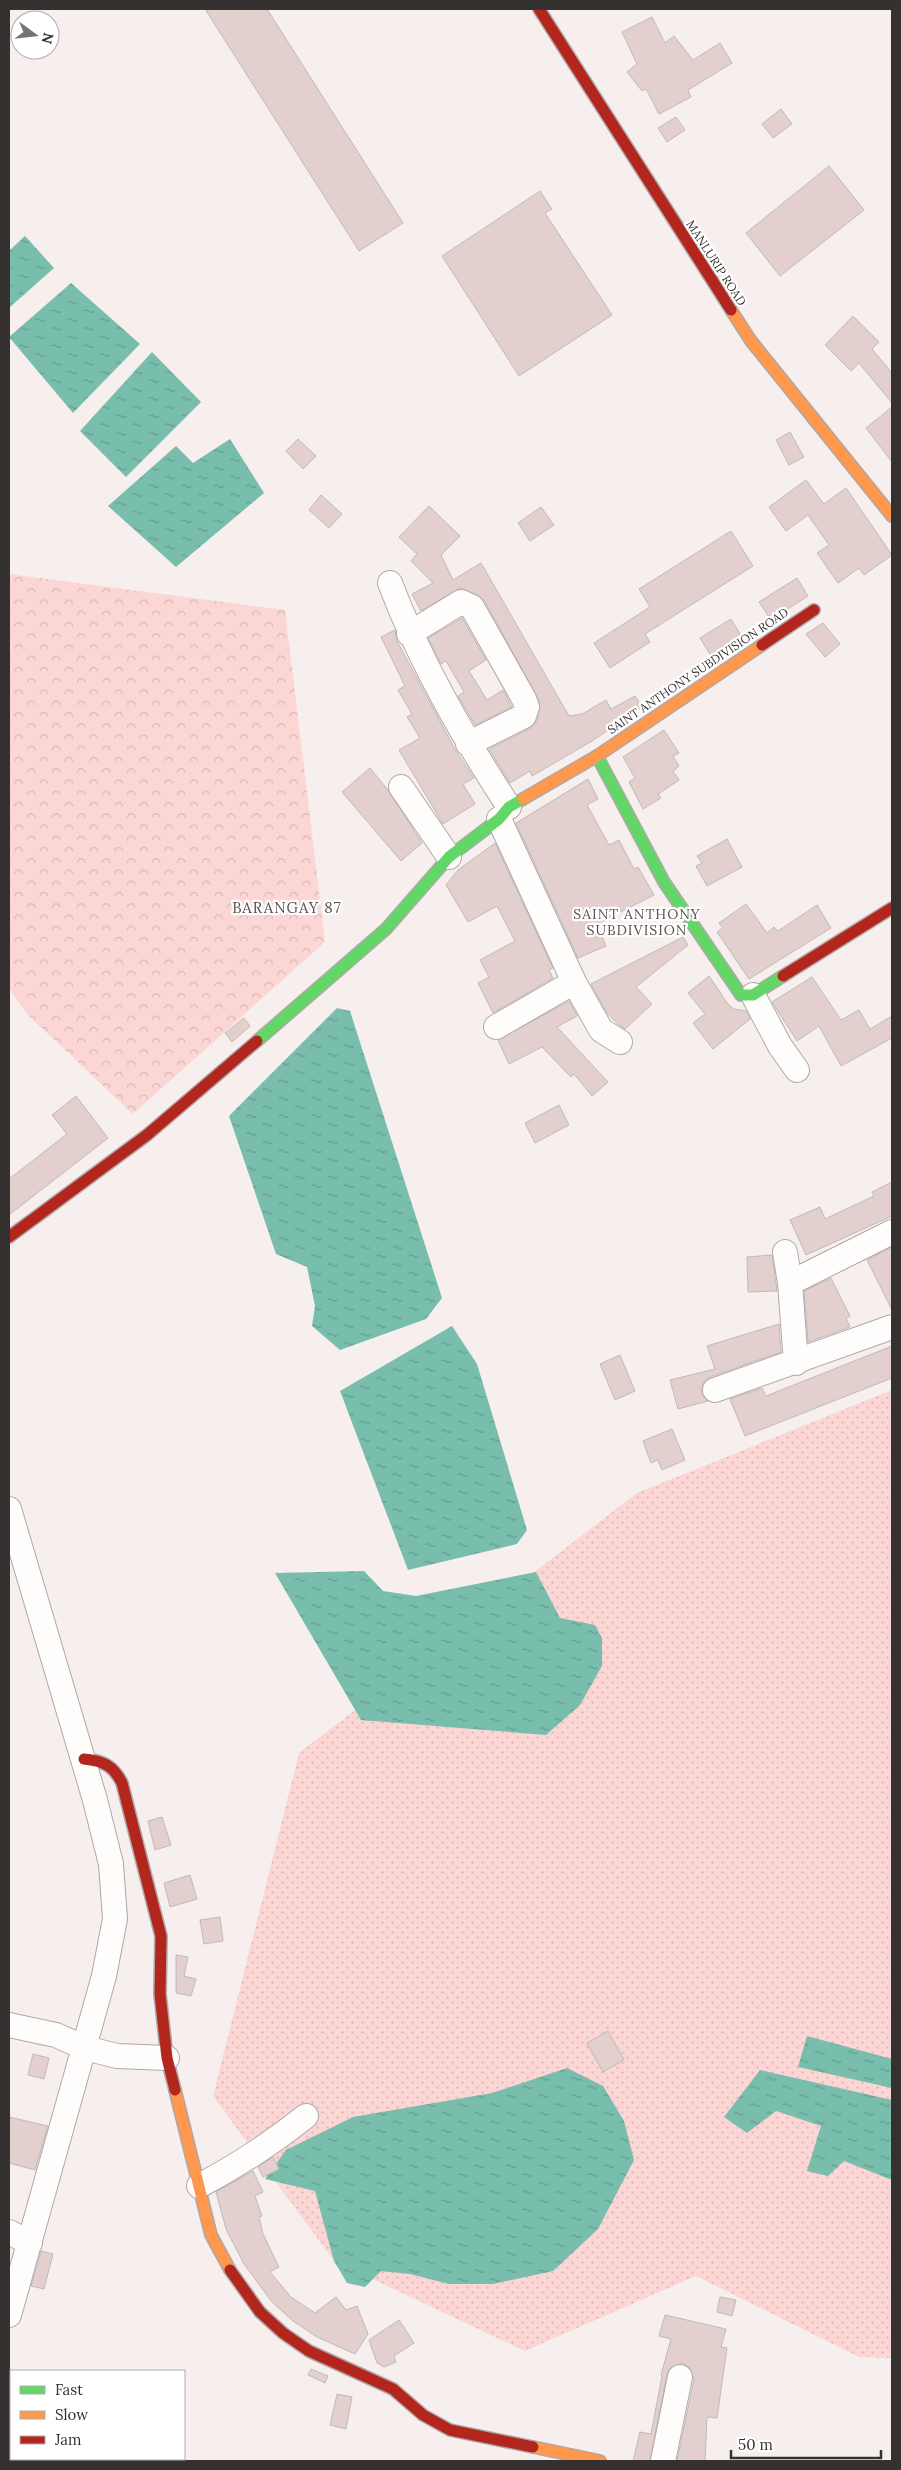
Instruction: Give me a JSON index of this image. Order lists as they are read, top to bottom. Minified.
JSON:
{"streets":{"street":["MANLURIP ROAD","SAINT ANTHONY SUBDIVISION ROAD"]},"districts":["BARANGAY 87","SAINT ANTHONY SUBDIVISION"],"legend":["Fast","Slow","Jam"],"scale_bar":"50 m","north":"right"}
